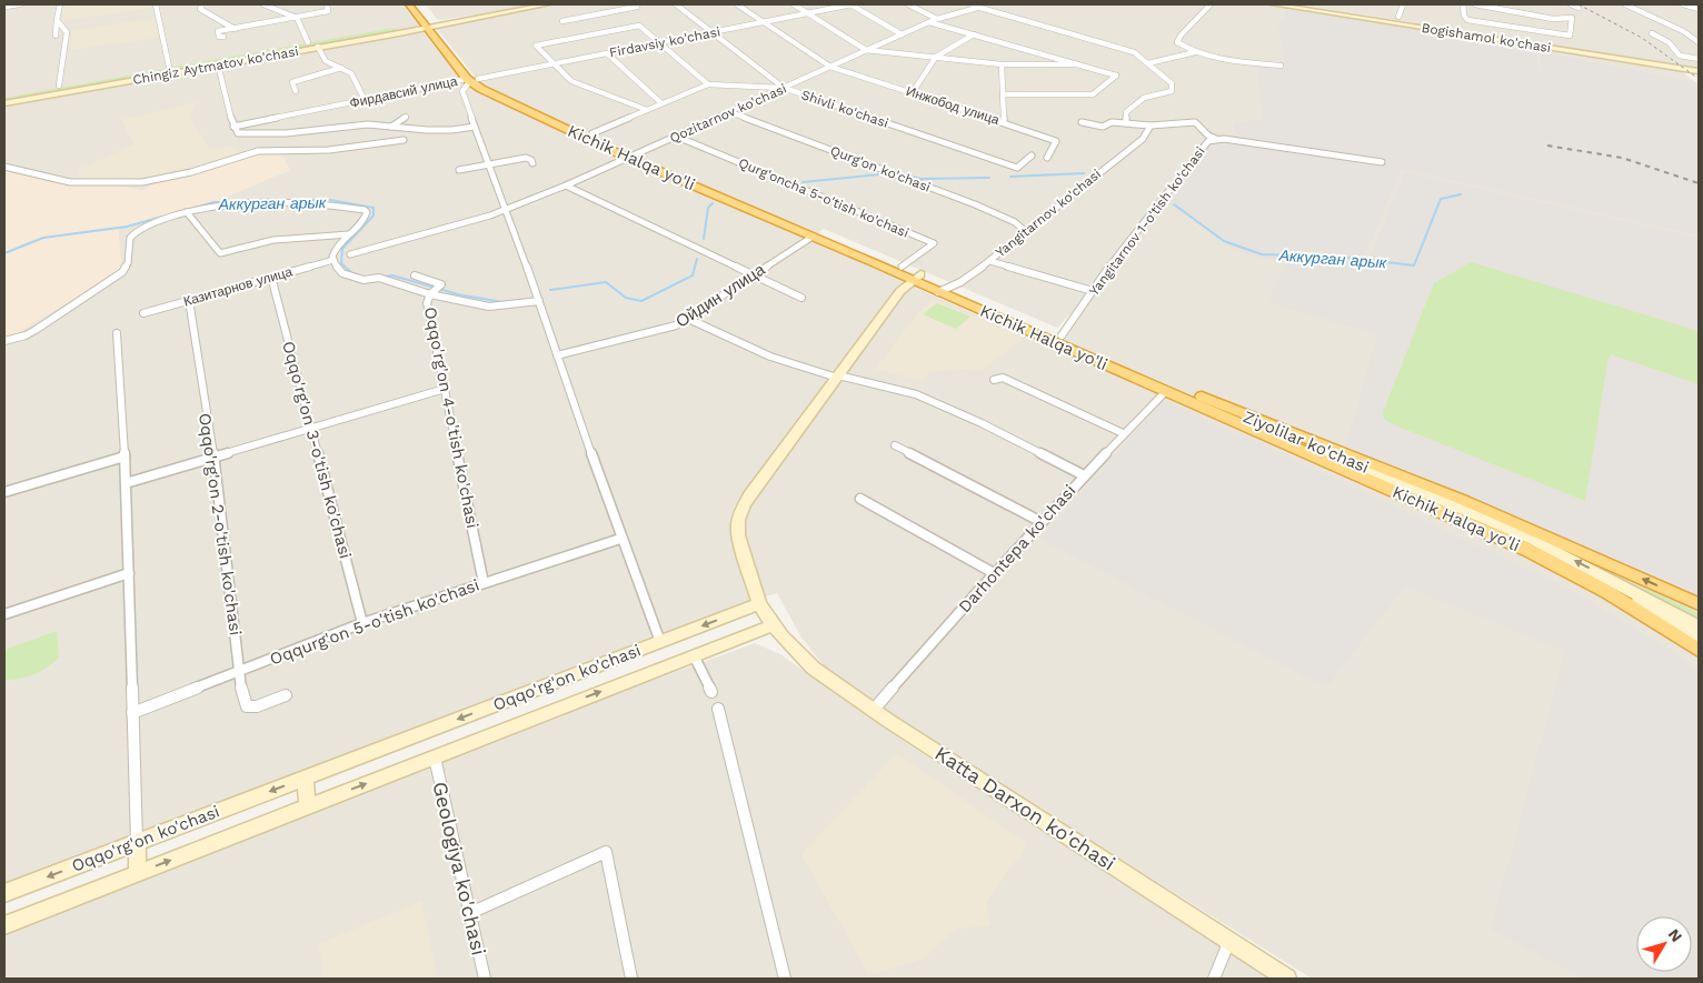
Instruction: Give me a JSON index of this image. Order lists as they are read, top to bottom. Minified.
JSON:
{"streets":{"highway":["Kichik Halqa yo'li"],"main road":["Bogishamol ko'chasi","Chingiz Aytmatov ko'chasi","Ziyolilar ko'chasi","Oqqo'rg'on ko'chasi","Katta Darxon ko'chasi"],"street":["Firdavsiy ko'chasi","Фирдавсий улица","Инжобод улица","Shivli ko'chasi","Qozitarnov ko'chasi","Qurg'on ko'chasi","Qurg'oncha 5-o'tish ko'chasi","Yangitarnov ko'chasi","Yangitarnov 1-o'tish ko'chasi","Казитарнов улица","Ойдин улица","Oqqo'rg'on 4-o'tish ko'chasi","Oqqo'rg'on 3-o'tish ko'chasi","Oqqo'rg'on 2-o'tish ko'chasi","Darhontepa ko'chasi","Oqqurg'on 5-o'tish ko'chasi","Geologiya ko'chasi"]},"crossings":[["Firdavsiy ko'chasi","Фирдавсий улица"],["Firdavsiy ko'chasi","Инжобод улица"],["Firdavsiy ko'chasi","Shivli ko'chasi"],["Firdavsiy ko'chasi","Kichik Halqa yo'li"],["Chingiz Aytmatov ko'chasi","Kichik Halqa yo'li"],["Фирдавсий улица","Kichik Halqa yo'li"],["Инжобод улица","Qozitarnov ko'chasi"],["Shivli ko'chasi","Qozitarnov ko'chasi"],["Qozitarnov ko'chasi","Kichik Halqa yo'li"],["Qozitarnov ko'chasi","Qurg'on ko'chasi"],["Qozitarnov ko'chasi","Qurg'oncha 5-o'tish ko'chasi"],["Kichik Halqa yo'li","Qurg'oncha 5-o'tish ko'chasi"],["Kichik Halqa yo'li","Yangitarnov ko'chasi"],["Kichik Halqa yo'li","Yangitarnov 1-o'tish ko'chasi"],["Kichik Halqa yo'li","Ойдин улица"],["Kichik Halqa yo'li","Ziyolilar ko'chasi"],["Kichik Halqa yo'li","Darhontepa ko'chasi"],["Qurg'on ko'chasi","Yangitarnov ko'chasi"],["Казитарнов улица","Oqqo'rg'on 3-o'tish ko'chasi"],["Казитарнов улица","Oqqo'rg'on 2-o'tish ko'chasi"],["Oqqo'rg'on 4-o'tish ko'chasi","Oqqurg'on 5-o'tish ko'chasi"],["Oqqo'rg'on 3-o'tish ko'chasi","Oqqurg'on 5-o'tish ko'chasi"],["Oqqo'rg'on 2-o'tish ko'chasi","Oqqurg'on 5-o'tish ko'chasi"],["Darhontepa ko'chasi","Katta Darxon ko'chasi"],["Oqqo'rg'on ko'chasi","Katta Darxon ko'chasi"],["Oqqo'rg'on ko'chasi","Geologiya ko'chasi"]],"water":["Аккурган арык"],"north":"top right"}
